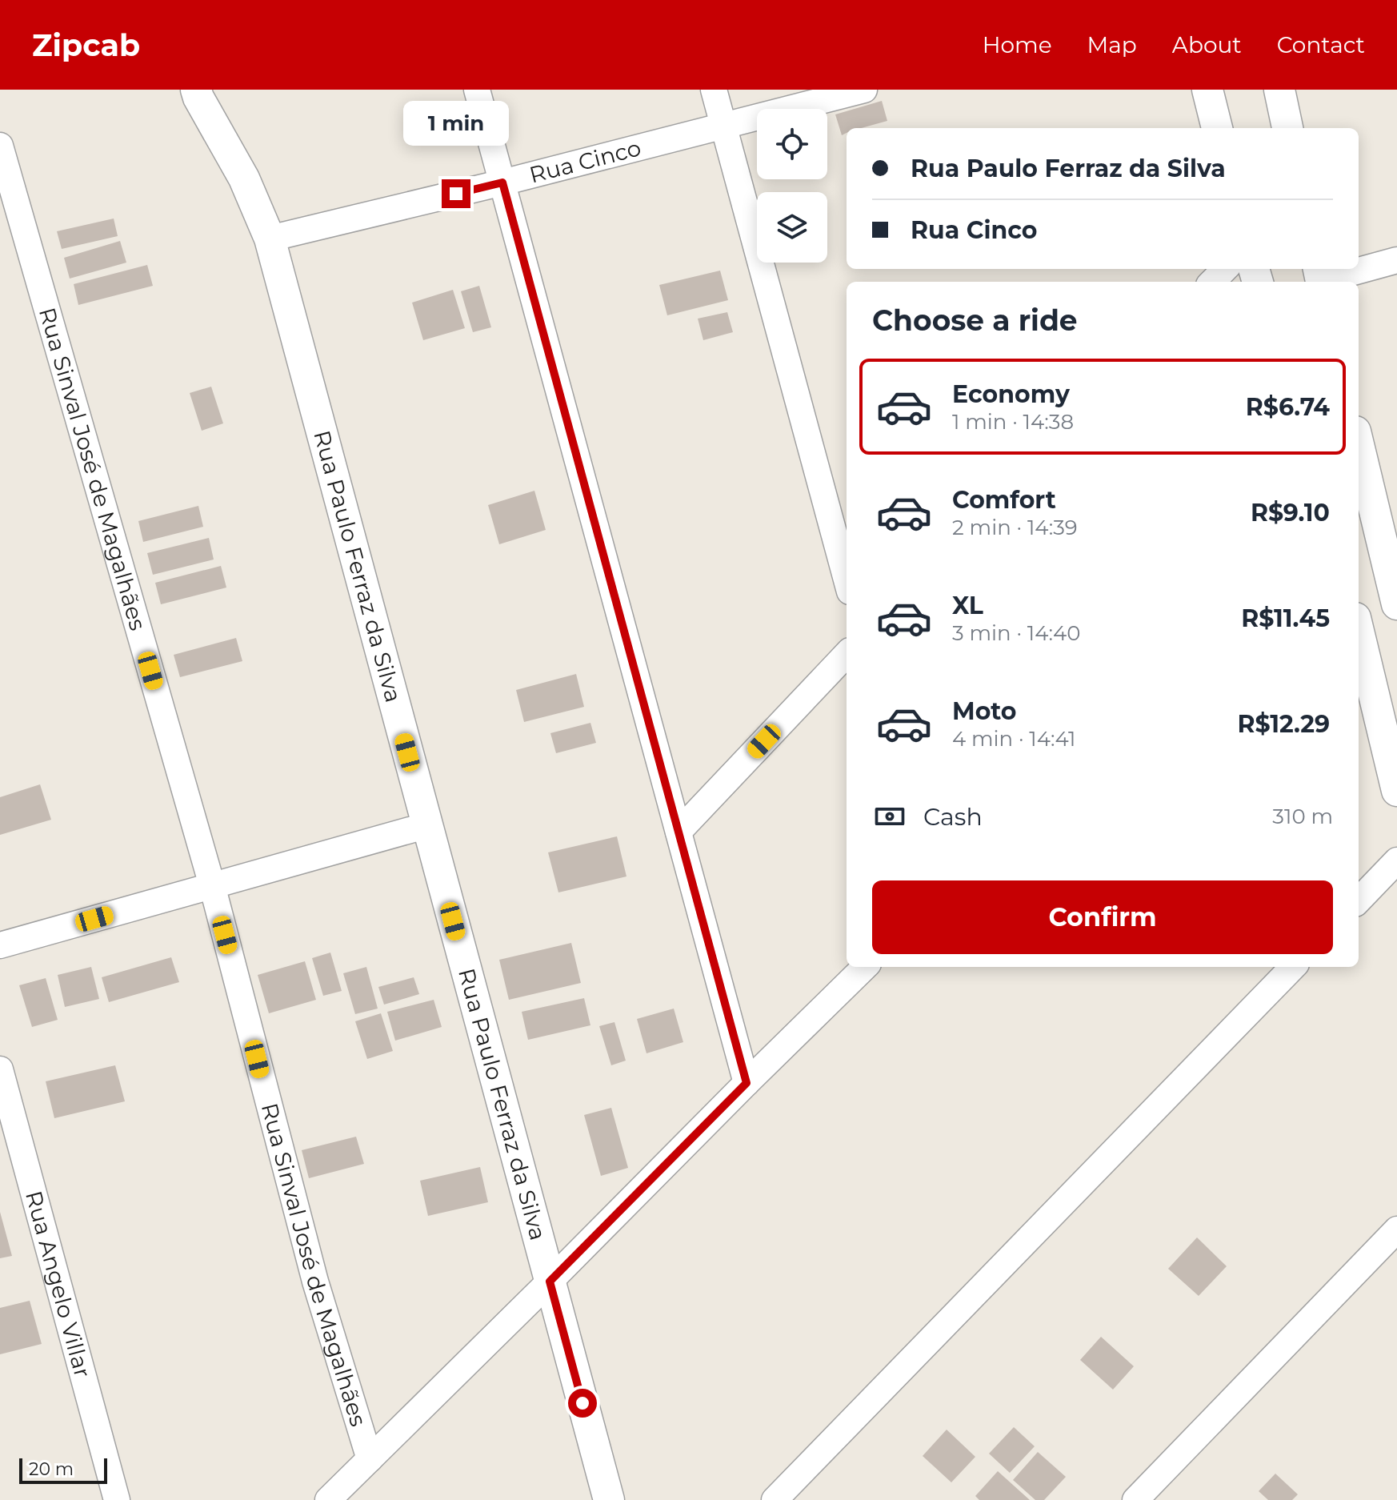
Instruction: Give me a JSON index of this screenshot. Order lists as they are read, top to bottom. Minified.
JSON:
{"streets":{"street":["Rua Cinco","Rua Sinval José de Magalhães","Rua Paulo Ferraz da Silva","Rua Angelo Villar"]},"crossings":[["Rua Cinco","Rua Paulo Ferraz da Silva"]],"scale_bar":"20 m","page":{"header":"Zipcab","nav":["Home","Map","About","Contact"],"bubble":"1 min","banner":["Rua Paulo Ferraz da Silva","Rua Cinco"],"heading":"Choose a ride","list":[{"name":"Economy","note":"1 min · 14:38","value":"R$6.74"},{"name":"Comfort","note":"2 min · 14:39","value":"R$9.10"},{"name":"XL","note":"3 min · 14:40","value":"R$11.45"},{"name":"Moto","note":"4 min · 14:41","value":"R$12.29"}],"pay":["Cash","310 m"],"buttons":"Confirm","scale":"20 m"}}
